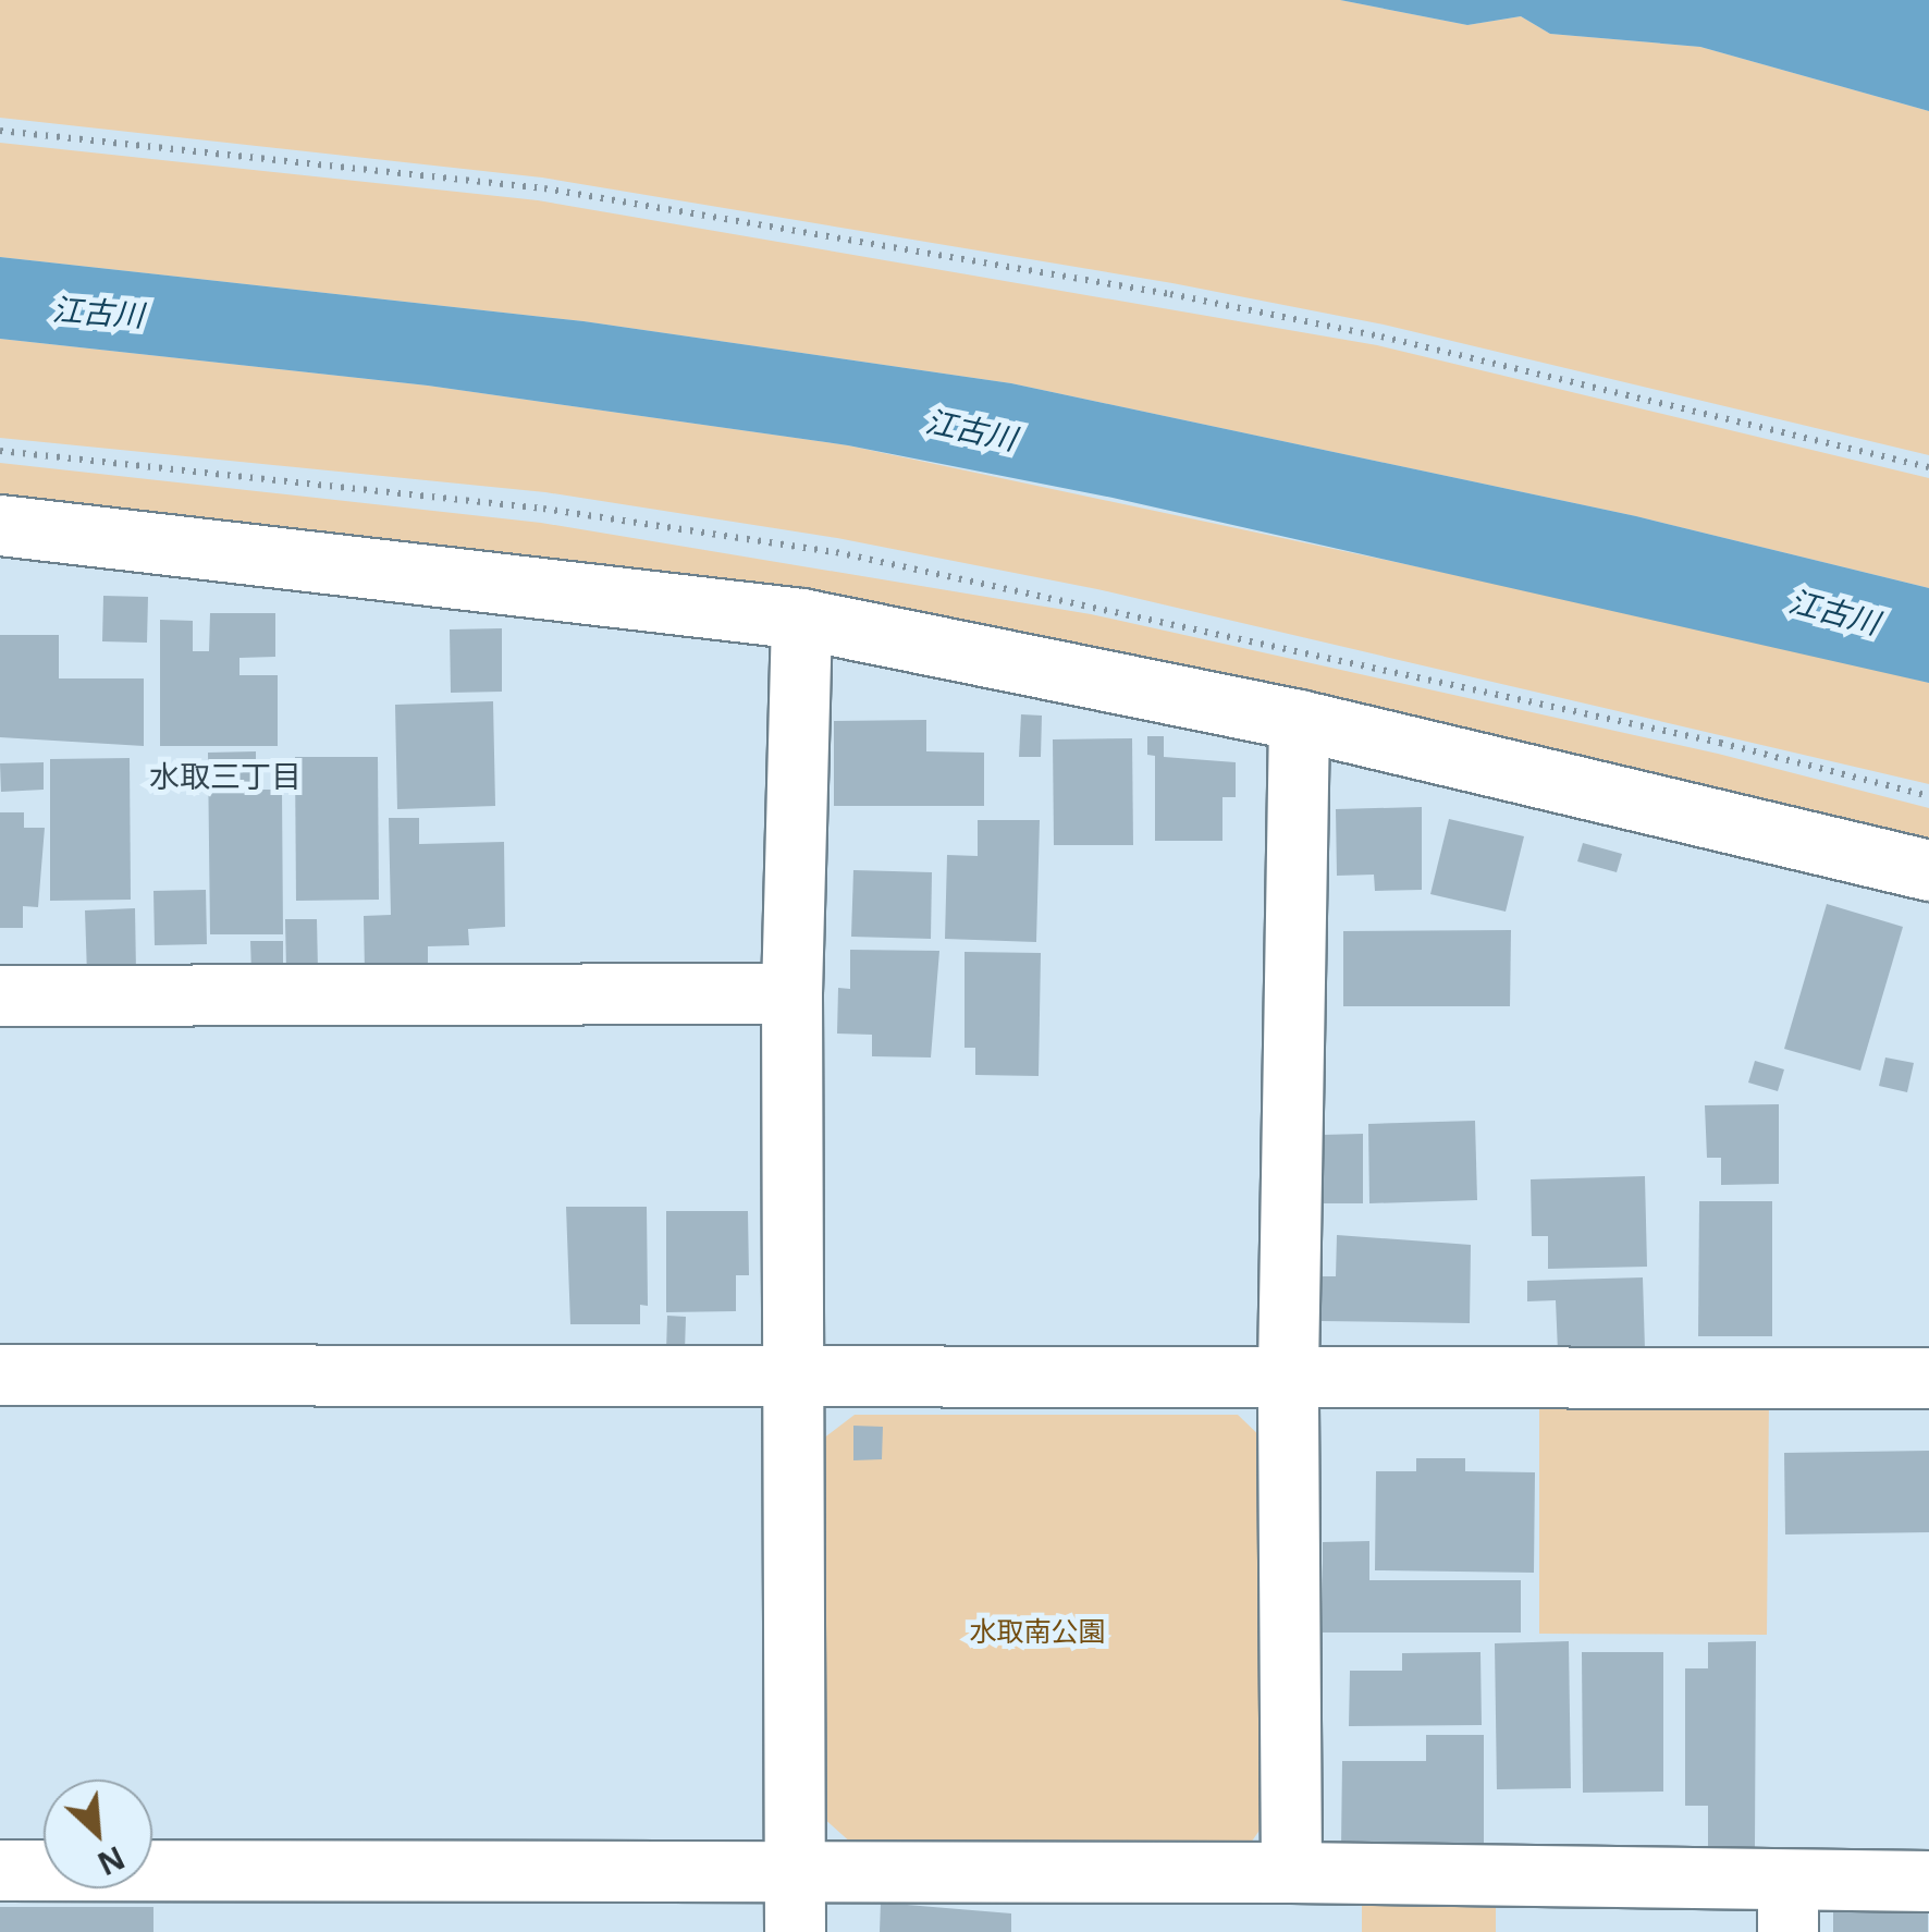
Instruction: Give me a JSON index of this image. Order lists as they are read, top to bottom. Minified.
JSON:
{"districts":["水取三丁目"],"water":["江古川"],"parks":["水取南公園"],"north":"bottom right"}
